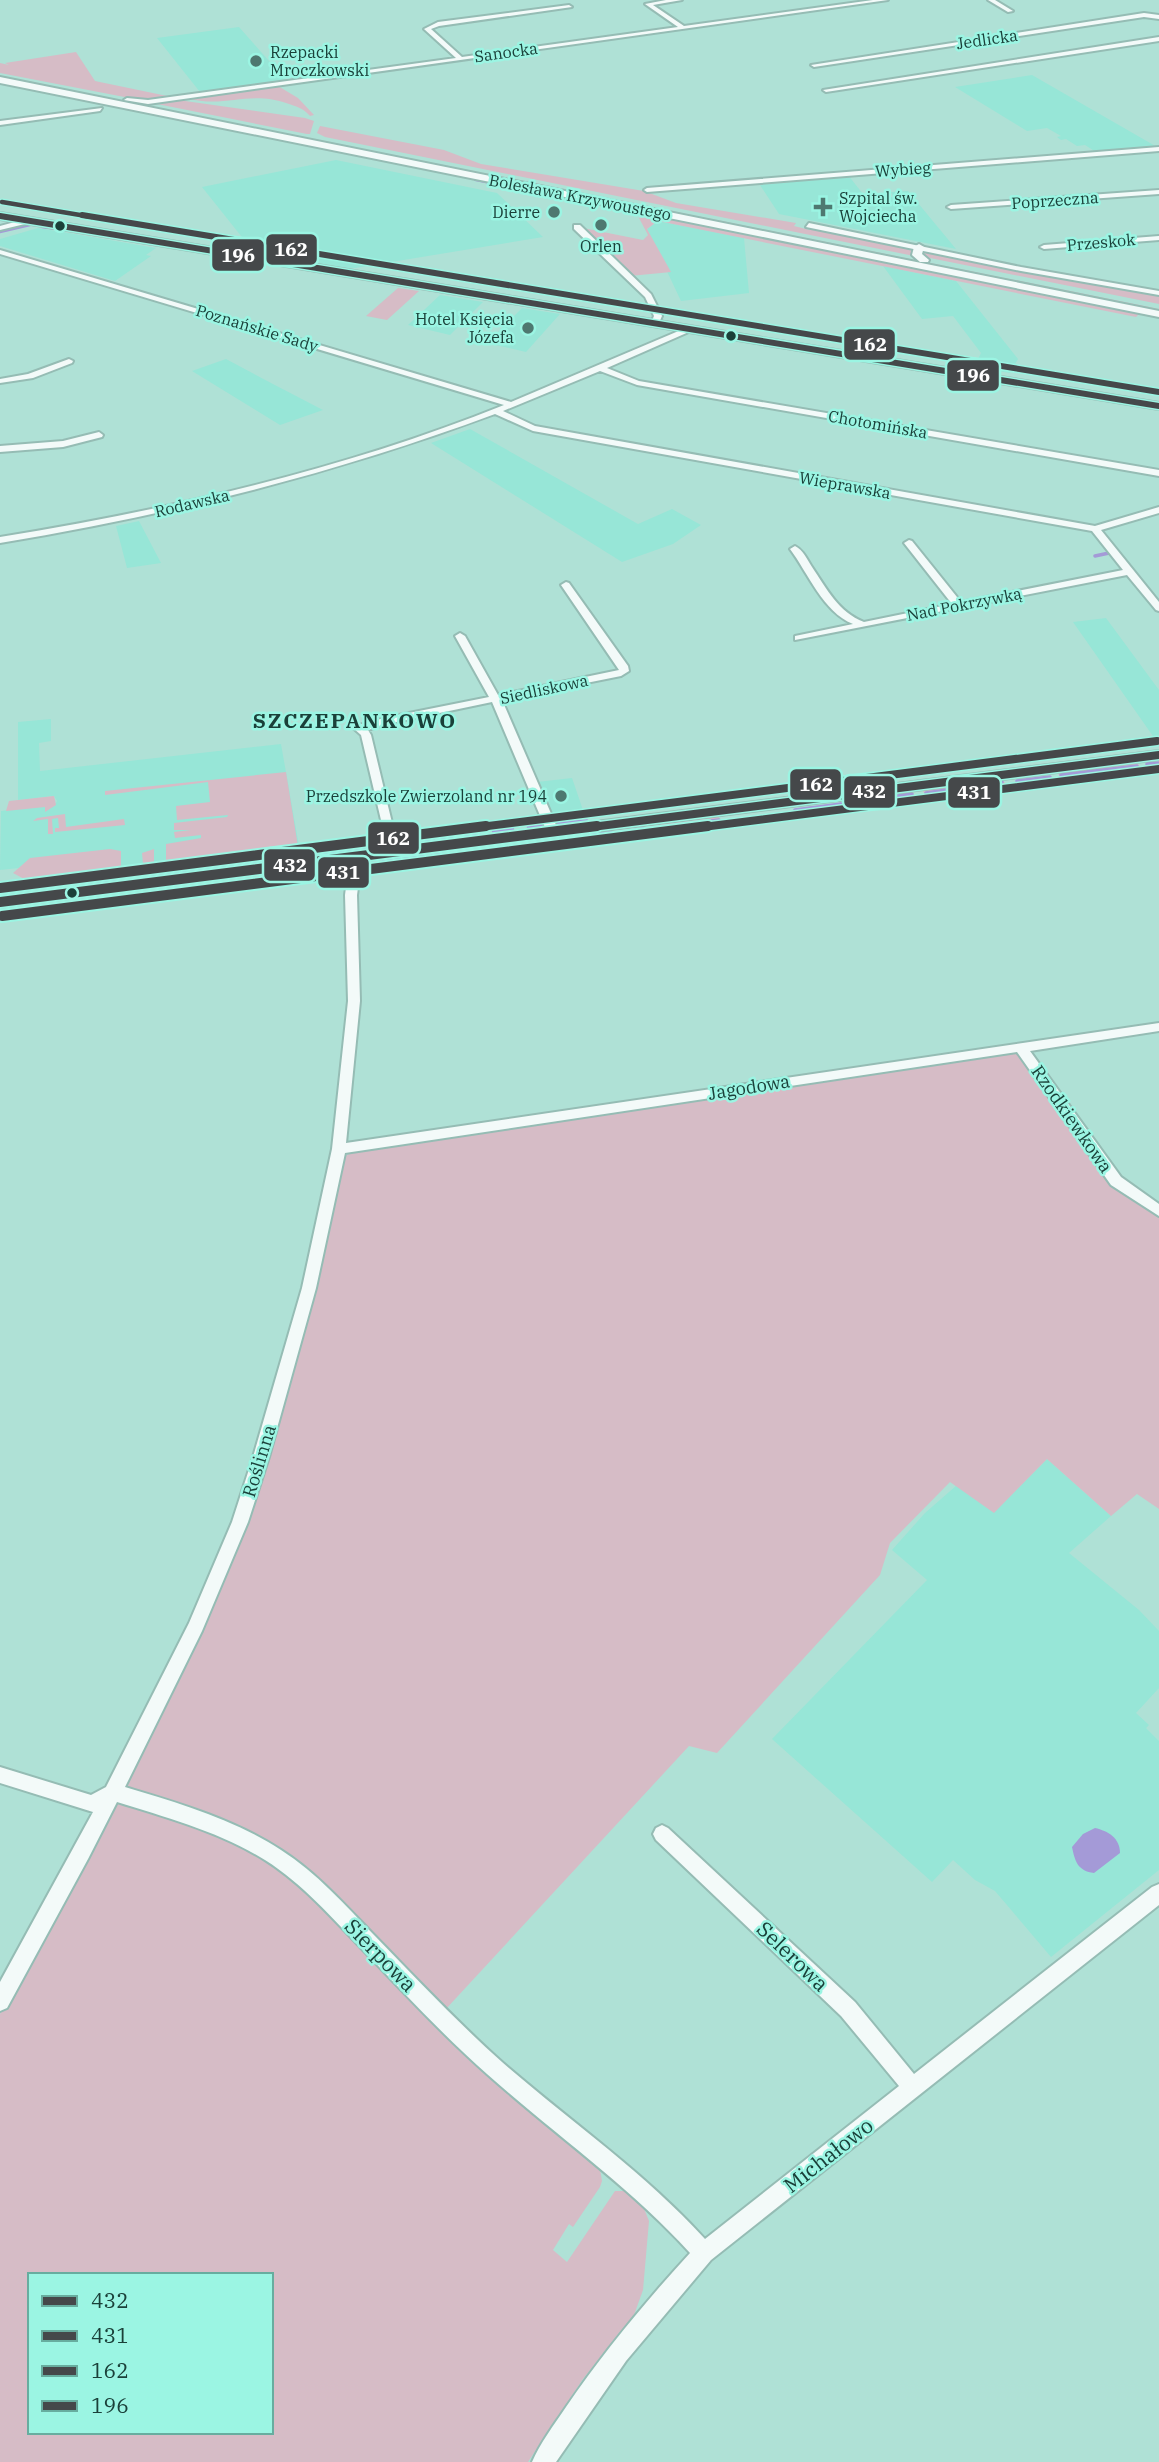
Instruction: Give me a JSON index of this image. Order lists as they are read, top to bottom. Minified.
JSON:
{"streets":{"main road":["Bolesława Krzywoustego"],"street":["Jedlicka","Sanocka","Wybieg","Poprzeczna","Przeskok","Poznańskie Sady","Chotomińska","Wieprawska","Rodawska","Nad Pokrzywką","Siedliskowa","Jagodowa","Rzodkiewkowa","Roślinna","Sierpowa","Selerowa","Michałowo"]},"crossings":[["Sanocka","Bolesława Krzywoustego"],["Poznańskie Sady","Rodawska"],["Chotomińska","Rodawska"],["Wieprawska","Rodawska"],["Jagodowa","Rzodkiewkowa"],["Jagodowa","Roślinna"],["Roślinna","Sierpowa"],["Sierpowa","Michałowo"],["Selerowa","Michałowo"]],"districts":["SZCZEPANKOWO"],"places":{"other":["Rzepacki Mroczkowski","Dierre","Orlen","Hotel Księcia Józefa","Przedszkole Zwierzoland nr 194"],"health":["Szpital św. Wojciecha"]},"lines":["transit line 162","transit line 196","transit line 432","transit line 431"],"legend":["432","431","162","196"]}
